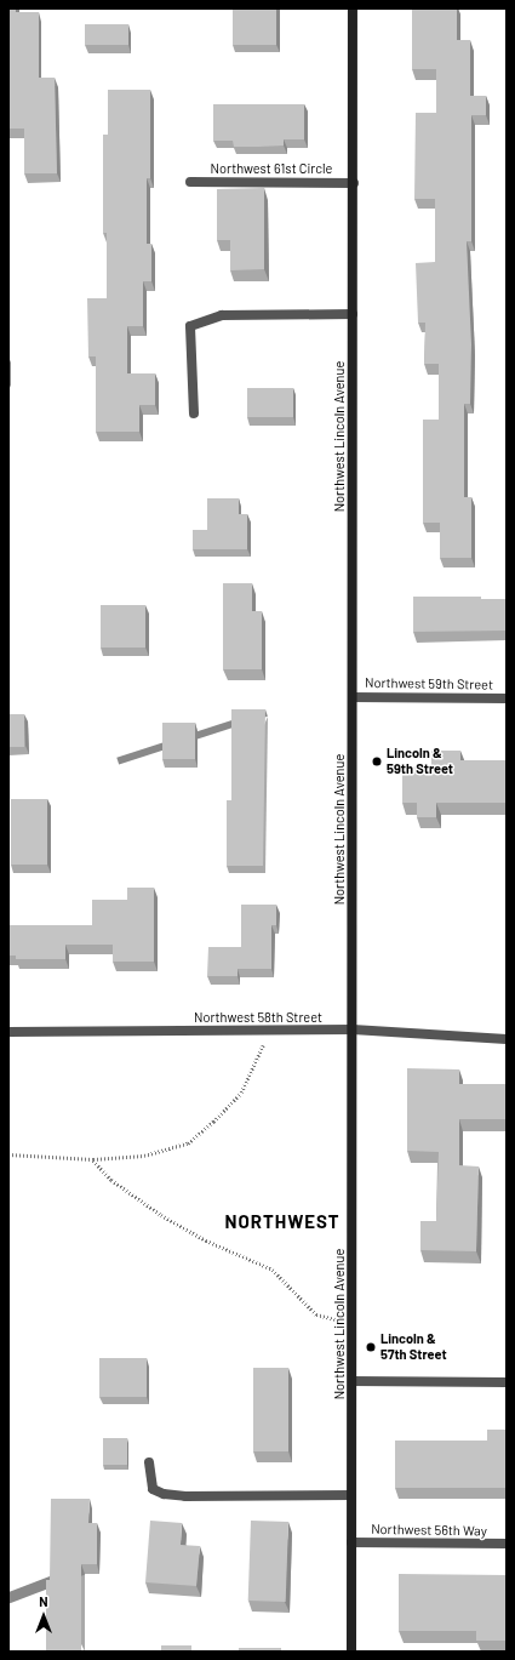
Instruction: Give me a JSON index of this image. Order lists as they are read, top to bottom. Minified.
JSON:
{"streets":{"street":["Northwest 61st Circle","Northwest Lincoln Avenue","Northwest 59th Street","Northwest 58th Street","Northwest 56th Way"]},"crossings":[["Northwest 61st Circle","Northwest Lincoln Avenue"],["Northwest Lincoln Avenue","Northwest 59th Street"],["Northwest Lincoln Avenue","Northwest 58th Street"],["Northwest Lincoln Avenue","Northwest 56th Way"]],"districts":["NORTHWEST"],"places":["Lincoln & 59th Street","Lincoln & 57th Street"],"north":"top"}
